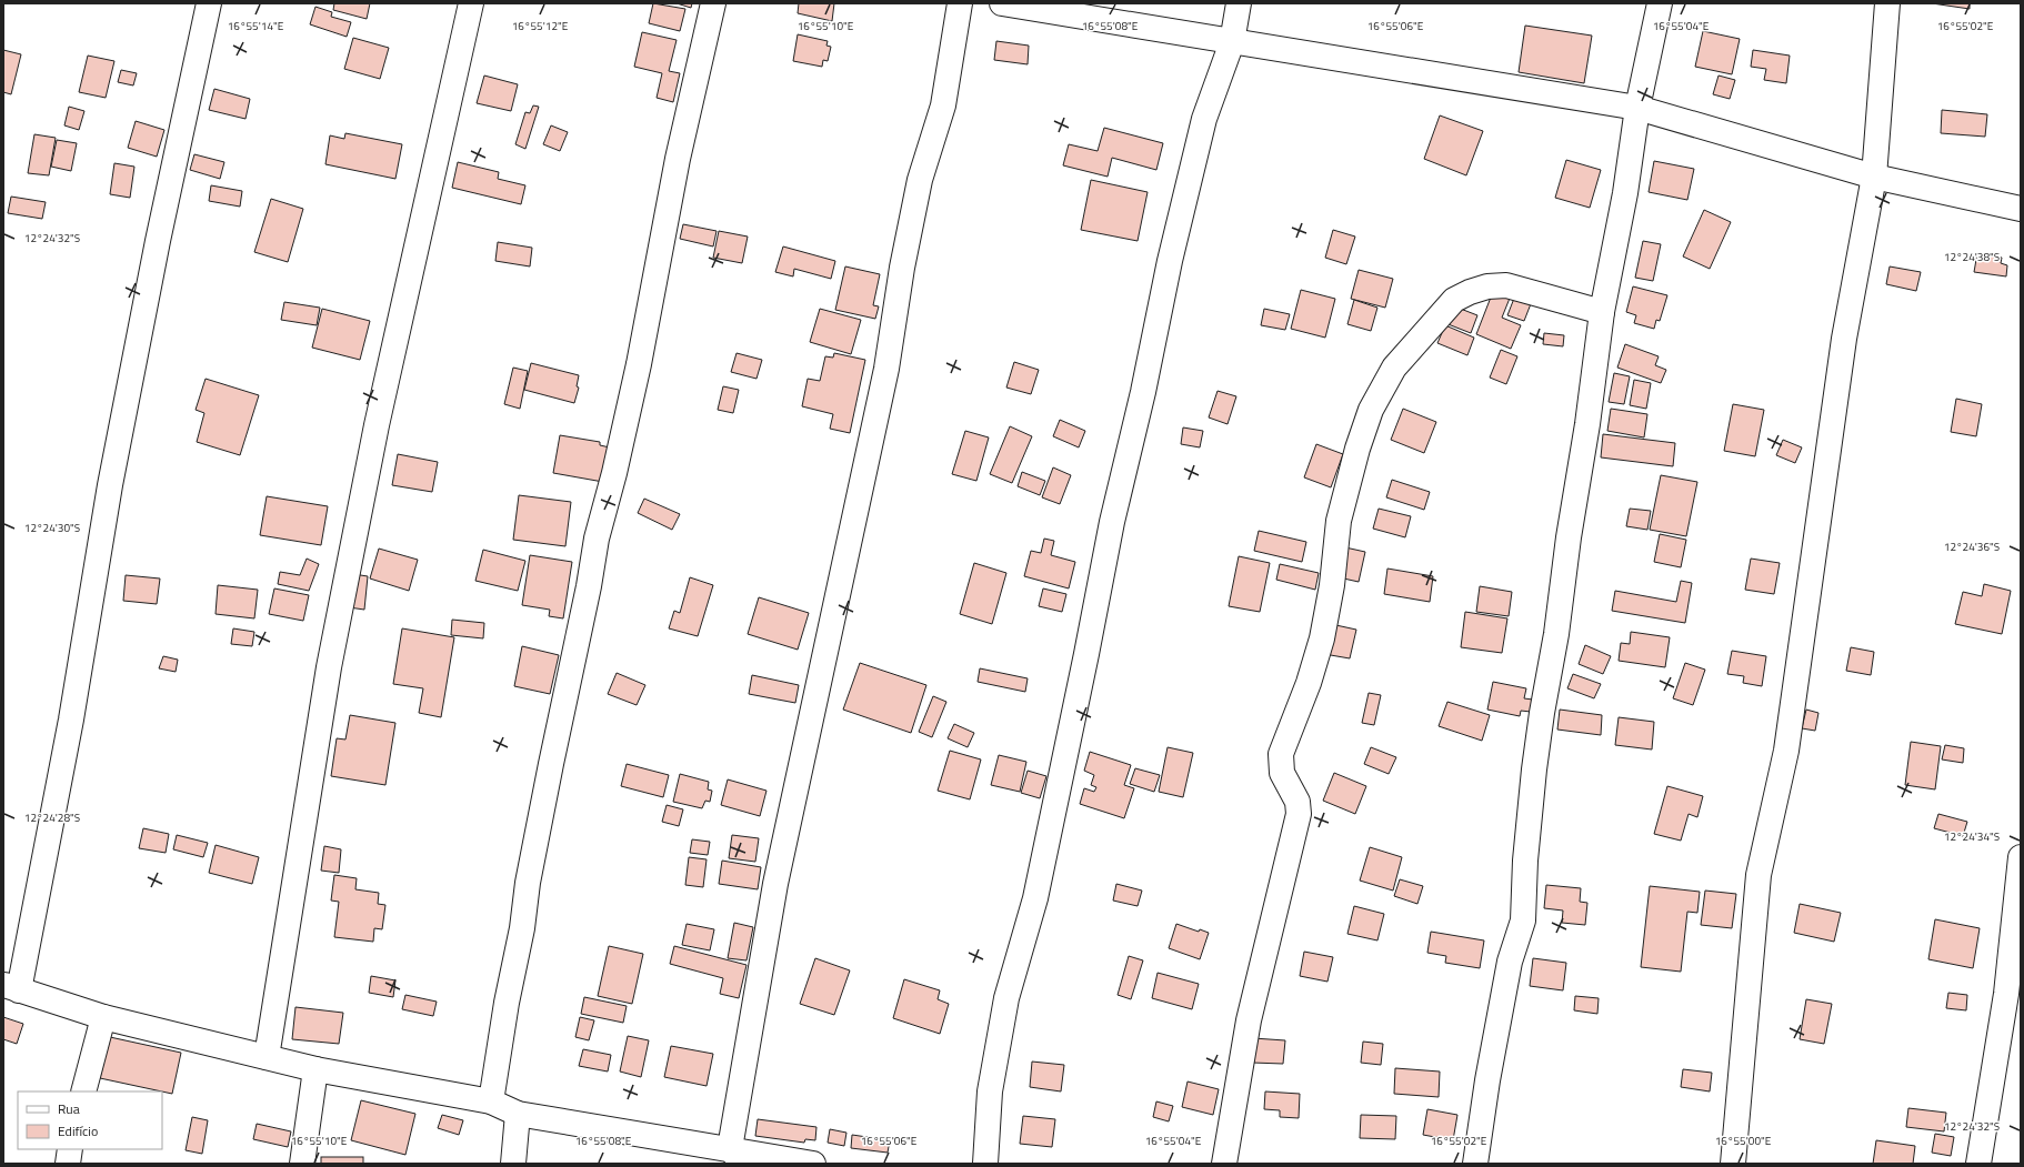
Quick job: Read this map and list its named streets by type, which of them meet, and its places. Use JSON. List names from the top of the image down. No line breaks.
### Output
{"legend":["Rua","Edifício"],"coordinates":["16°55'12\"E","16°55'10\"E","16°55'08\"E","16°55'06\"E","16°55'04\"E","16°55'02\"E","16°55'14\"E","12°24'32\"S","12°24'38\"S","12°24'30\"S","12°24'36\"S","12°24'28\"S","12°24'34\"S","16°55'00\"E"]}
